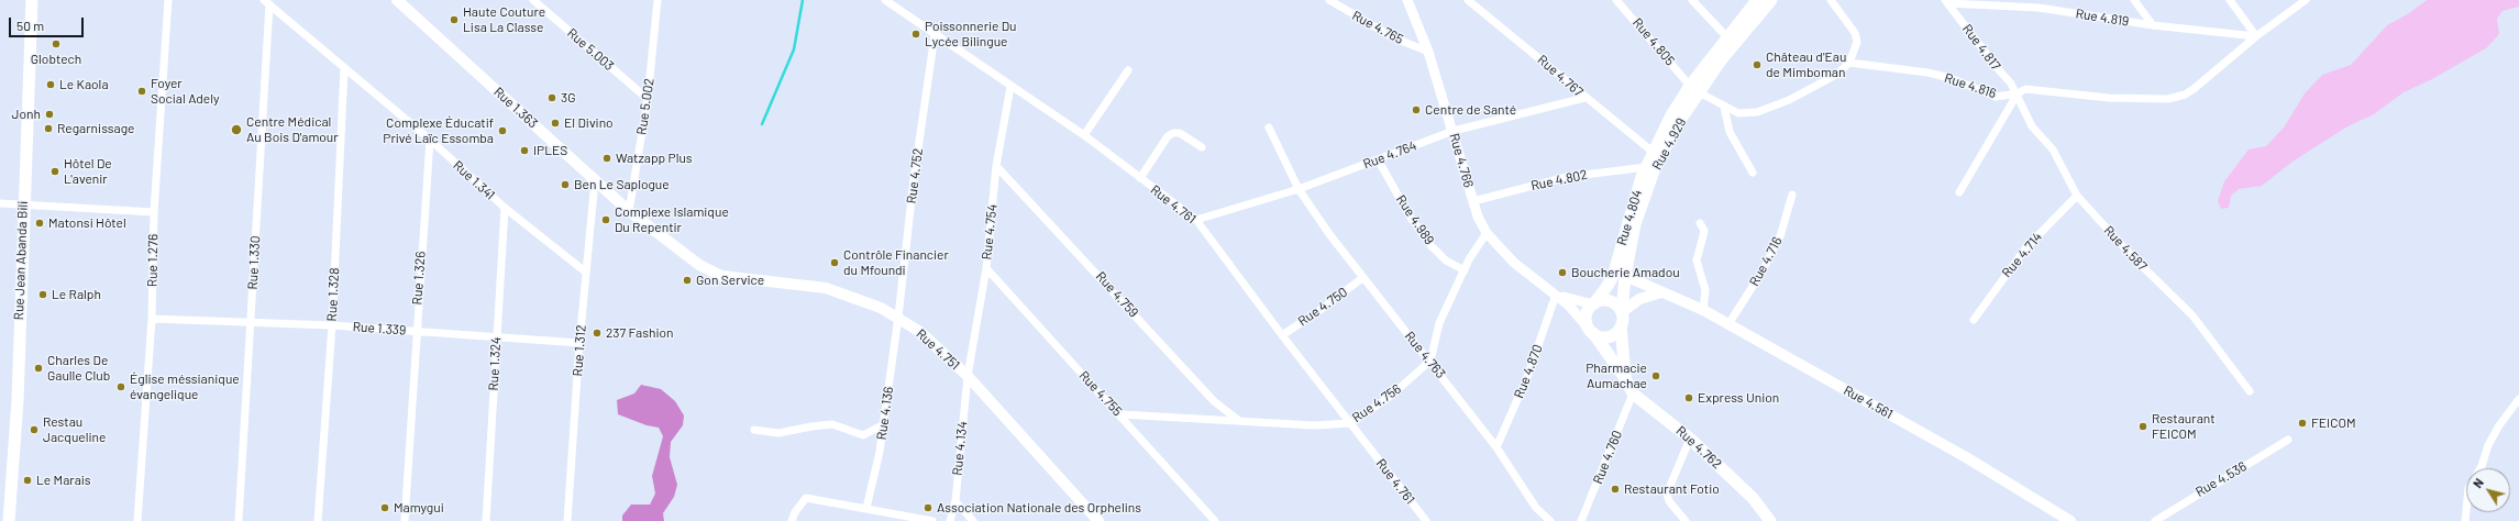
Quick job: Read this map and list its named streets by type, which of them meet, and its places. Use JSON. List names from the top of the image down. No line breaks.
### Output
{"streets":{"main road":["Rue 1.363","Rue 4.929","Rue 4.804","Rue Jean Abanda Bili","Rue 4.751","Rue 4.561","Rue 4.762"],"street":["Rue 4.819","Rue 4.765","Rue 4.805","Rue 4.817","Rue 5.003","Rue 4.767","Rue 4.816","Rue 5.002","Rue 4.764","Rue 4.766","Rue 4.752","Rue 1.341","Rue 4.802","Rue 4.761","Rue 4.989","Rue 4.754","Rue 4.587","Rue 4.714","Rue 1.276","Rue 4.716","Rue 1.330","Rue 1.326","Rue 1.328","Rue 4.759","Rue 4.750","Rue 1.339","Rue 1.312","Rue 4.763","Rue 1.324","Rue 4.870","Rue 4.755","Rue 4.756","Rue 4.136","Rue 4.134","Rue 4.760","Rue 4.536"]},"crossings":[["Rue 4.819","Rue 4.817"],["Rue 4.819","Rue 4.816"],["Rue 4.765","Rue 4.766"],["Rue 4.805","Rue 4.929"],["Rue 4.805","Rue 4.804"],["Rue 4.817","Rue 4.816"],["Rue 4.817","Rue 4.587"],["Rue 5.003","Rue 5.002"],["Rue 4.767","Rue 4.764"],["Rue 4.767","Rue 4.804"],["Rue 4.816","Rue 4.587"],["Rue 5.002","Rue 1.363"],["Rue 1.363","Rue 4.751"],["Rue 1.363","Rue 1.312"],["Rue 4.929","Rue 4.766"],["Rue 4.929","Rue 4.804"],["Rue 4.929","Rue 4.561"],["Rue 4.764","Rue 4.766"],["Rue 4.764","Rue 4.761"],["Rue 4.764","Rue 4.989"],["Rue 4.764","Rue 4.763"],["Rue 4.766","Rue 4.802"],["Rue 4.766","Rue 4.804"],["Rue 4.766","Rue 4.870"],["Rue 4.752","Rue 4.761"],["Rue 4.752","Rue 4.751"],["Rue 4.752","Rue 4.136"],["Rue 1.341","Rue 1.330"],["Rue 1.341","Rue 1.326"],["Rue 1.341","Rue 1.328"],["Rue 1.341","Rue 1.312"],["Rue 1.341","Rue 1.324"],["Rue 4.802","Rue 4.804"],["Rue 4.761","Rue 4.754"],["Rue 4.761","Rue 4.750"],["Rue 4.761","Rue 4.756"],["Rue 4.754","Rue 4.759"],["Rue 4.754","Rue 4.751"],["Rue 4.754","Rue 4.755"],["Rue 4.754","Rue 4.134"],["Rue 4.587","Rue 4.714"],["Rue 1.276","Rue 1.339"],["Rue 4.716","Rue 4.561"],["Rue 1.330","Rue 1.339"],["Rue 1.326","Rue 1.339"],["Rue 1.328","Rue 1.339"],["Rue 4.759","Rue 4.756"],["Rue 4.750","Rue 4.763"],["Rue 1.339","Rue 1.312"],["Rue 1.339","Rue 1.324"],["Rue 4.751","Rue 4.136"],["Rue 4.751","Rue 4.134"],["Rue 4.763","Rue 4.870"],["Rue 4.763","Rue 4.756"],["Rue 4.755","Rue 4.756"],["Rue 4.762","Rue 4.760"]],"places":["Haute Couture Lisa La Classe","Poissonnerie Du Lycée Bilingue","Globtech","Château d'Eau de Mimboman","Le Kaola","Foyer Social Adely","3G","Centre de Santé","Jonh","El Divino","Regarnissage","Centre Médical Au Bois D'amour","Complexe Éducatif Privé Laïc Essomba","IPLES","Watzapp Plus","Hôtel De L'avenir","Ben Le Saplogue","Complexe Islamique Du Repentir","Matonsi Hôtel","Contrôle Financier du Mfoundi","Boucherie Amadou","Gon Service","Le Ralph","237 Fashion","Charles De Gaulle Club","Pharmacie Aumachae","Église méssianique évangelique","Express Union","FEICOM","Restaurant FEICOM","Restau Jacqueline","Le Marais","Restaurant Fotio","Mamygui","Association Nationale des Orphelins"],"scale_bar":"50 m","north":"top left"}
